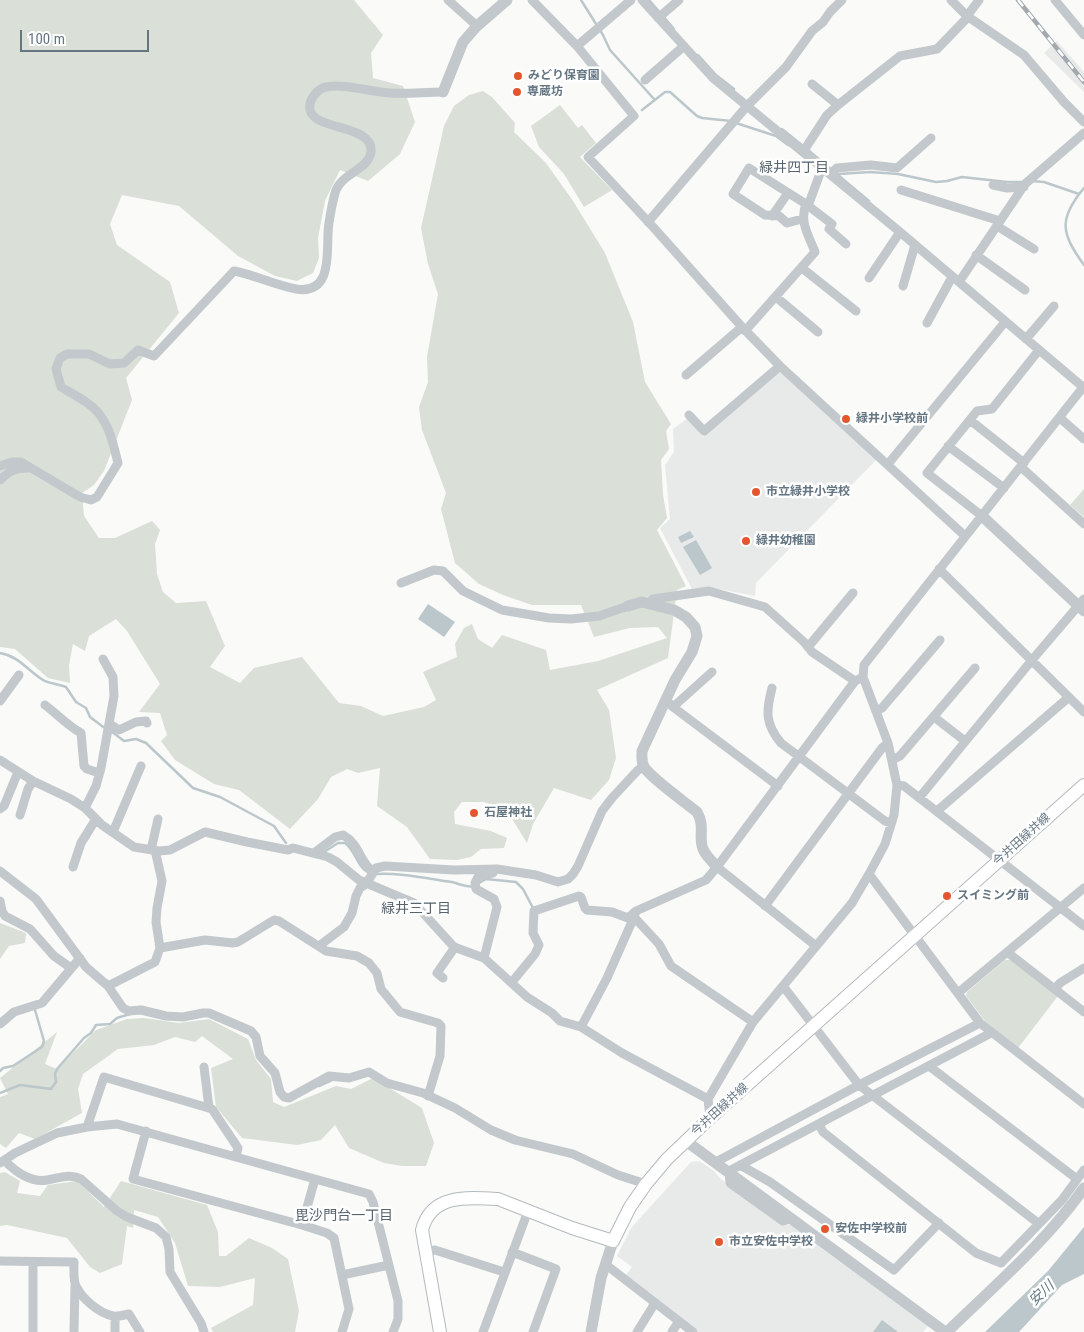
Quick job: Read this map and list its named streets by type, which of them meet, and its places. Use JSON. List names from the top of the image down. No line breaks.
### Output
{"streets":{"main road":["今井田緑井線"]},"districts":["緑井四丁目","緑井三丁目","毘沙門台一丁目"],"water":["安川"],"places":["みどり保育園","専蔵坊","緑井小学校前","市立緑井小学校","緑井幼稚園","石屋神社","スイミング前","安佐中学校前","市立安佐中学校"],"scale_bar":"100 m"}
